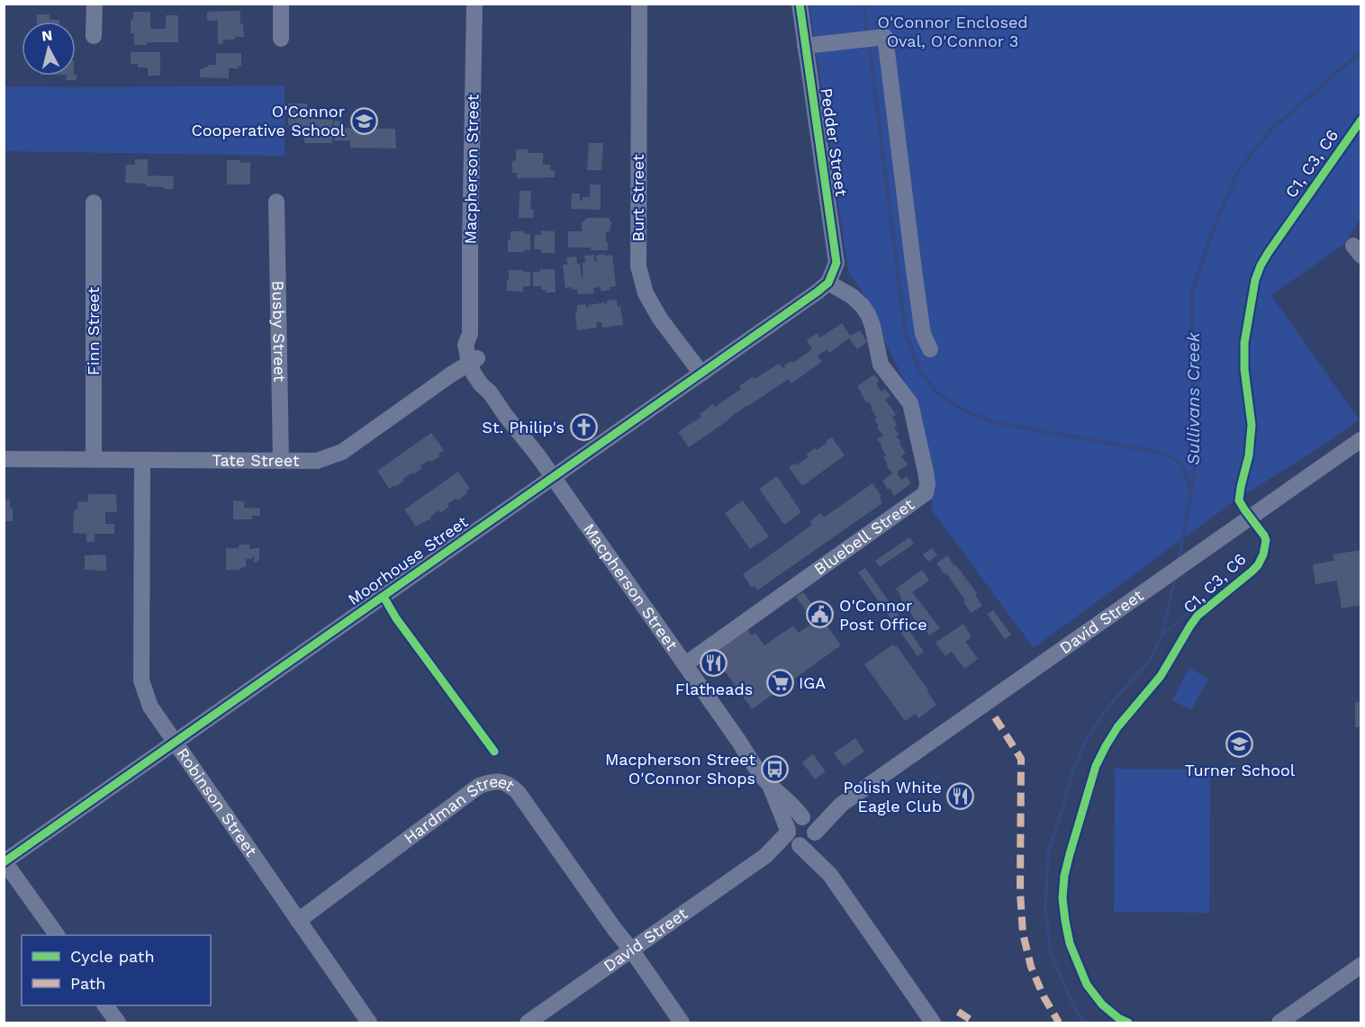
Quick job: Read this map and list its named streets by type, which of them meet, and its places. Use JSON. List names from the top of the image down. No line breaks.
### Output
{"streets":{"street":["Pedder Street","Macpherson Street","Burt Street","Finn Street","Busby Street","Tate Street","Bluebell Street","Moorhouse Street","David Street","Robinson Street","Hardman Street"],"cycle path":["C1, C3, C6"]},"crossings":[["Pedder Street","Bluebell Street"],["Pedder Street","Moorhouse Street"],["Macpherson Street","Tate Street"],["Macpherson Street","Bluebell Street"],["Macpherson Street","Moorhouse Street"],["Macpherson Street","David Street"],["Burt Street","Moorhouse Street"],["Finn Street","Tate Street"],["Busby Street","Tate Street"],["Tate Street","Robinson Street"],["Bluebell Street","Moorhouse Street"],["Moorhouse Street","Robinson Street"],["David Street","Hardman Street"],["Robinson Street","Hardman Street"]],"water":["Sullivans Creek"],"parks":["O'Connor Enclosed Oval, O'Connor 3"],"places":{"school or university":["O'Connor Cooperative School","Turner School"],"church":["St. Philip's"],"public building":["O'Connor Post Office"],"restaurant":["Flatheads","Polish White Eagle Club"],"supermarket":["IGA"],"bus stop":["Macpherson Street O'Connor Shops"]},"legend":["Cycle path","Path"],"north":"top"}
